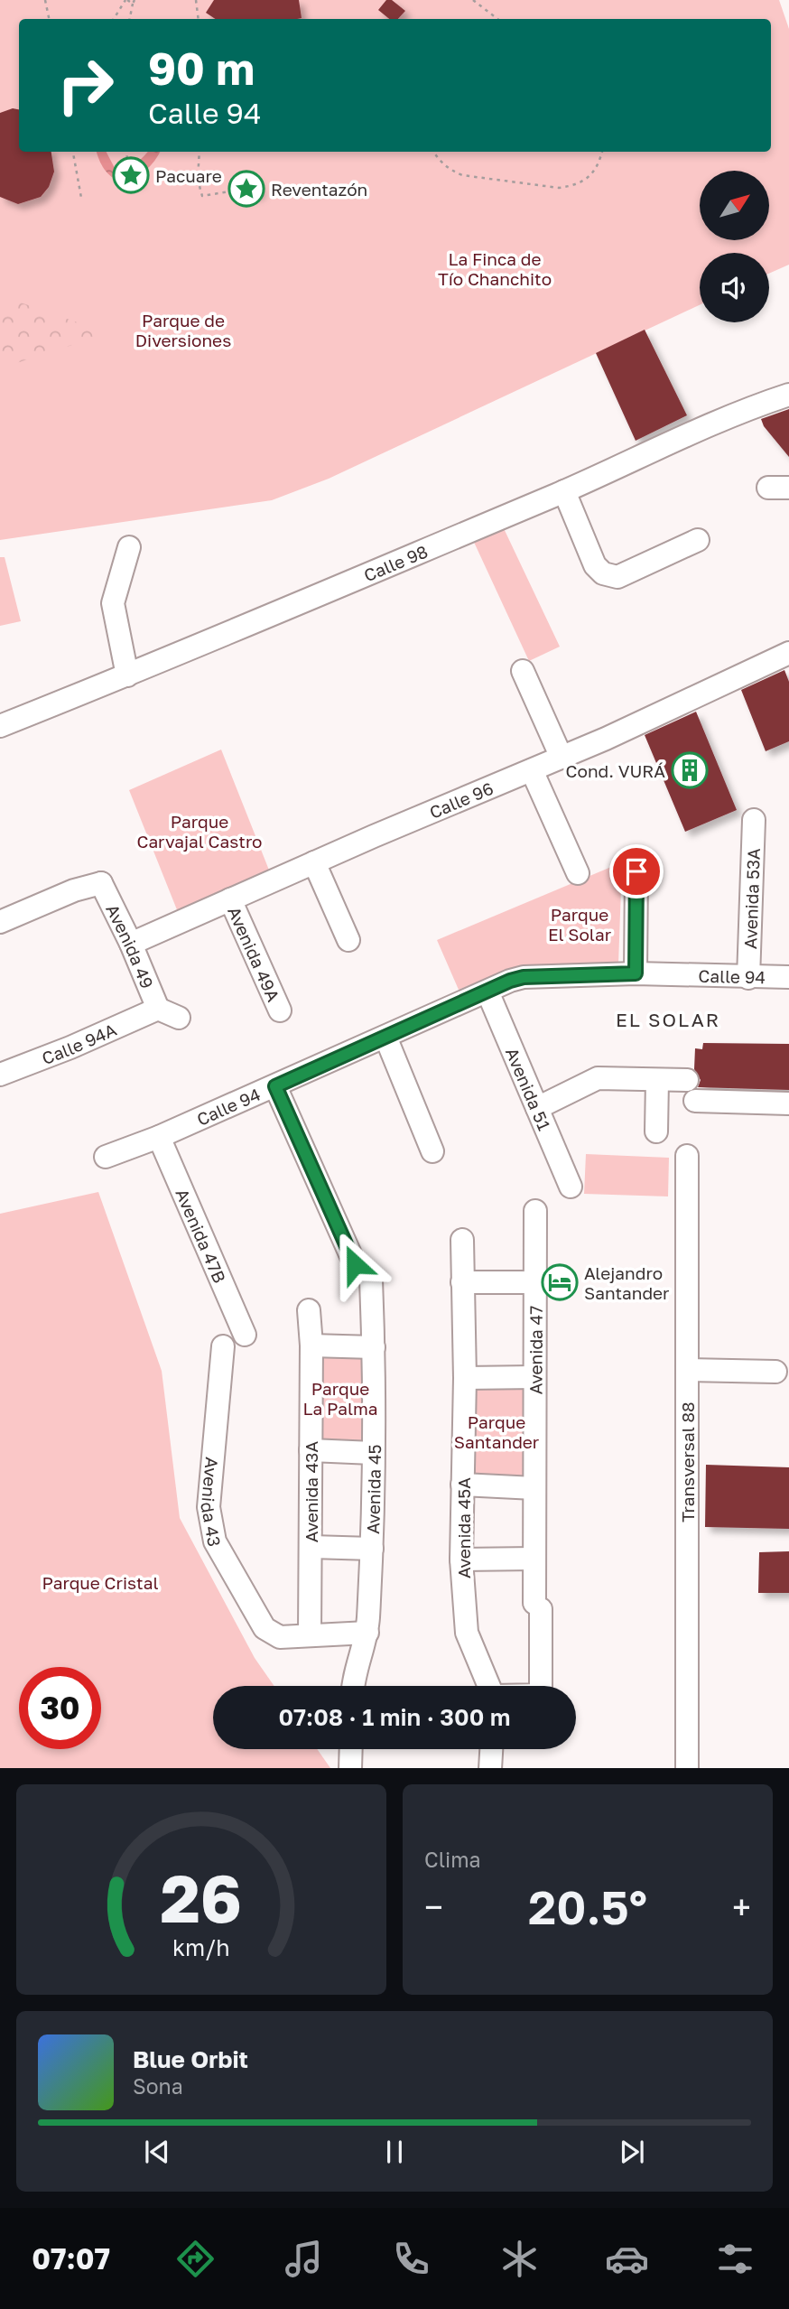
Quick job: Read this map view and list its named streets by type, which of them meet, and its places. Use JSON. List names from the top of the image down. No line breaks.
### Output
{"streets":{"street":["Calle 98","Calle 96","Avenida 53A","Avenida 49","Avenida 49A","Calle 94","Calle 94A","Avenida 51","Avenida 47B","Avenida 47","Transversal 88","Avenida 45","Avenida 43A","Avenida 43","Avenida 45A"]},"crossings":[["Calle 96","Avenida 49"],["Calle 96","Avenida 49A"],["Avenida 53A","Calle 94"],["Avenida 49","Calle 94A"],["Calle 94","Avenida 51"],["Calle 94","Avenida 47B"],["Avenida 43A","Avenida 43"]],"districts":["EL SOLAR"],"parks":["La Finca de Tío Chanchito","Parque de Diversiones","Parque Carvajal Castro","Parque El Solar","Parque La Palma","Parque Santander","Parque Cristal"],"places":{"place":["Pacuare","Reventazón"],"building":["Cond. VURÁ"],"hotel":["Alejandro Santander"]},"north":"top right","page":{"turn":["90 m","Calle 94"],"limit":"30","trip":"07:08 · 1 min · 300 m","tile":"Clima","heat":["−","20.5°","+"],"song":["Blue Orbit","Sona"],"tabs":"07:07","gauge":["26","km/h"]}}
